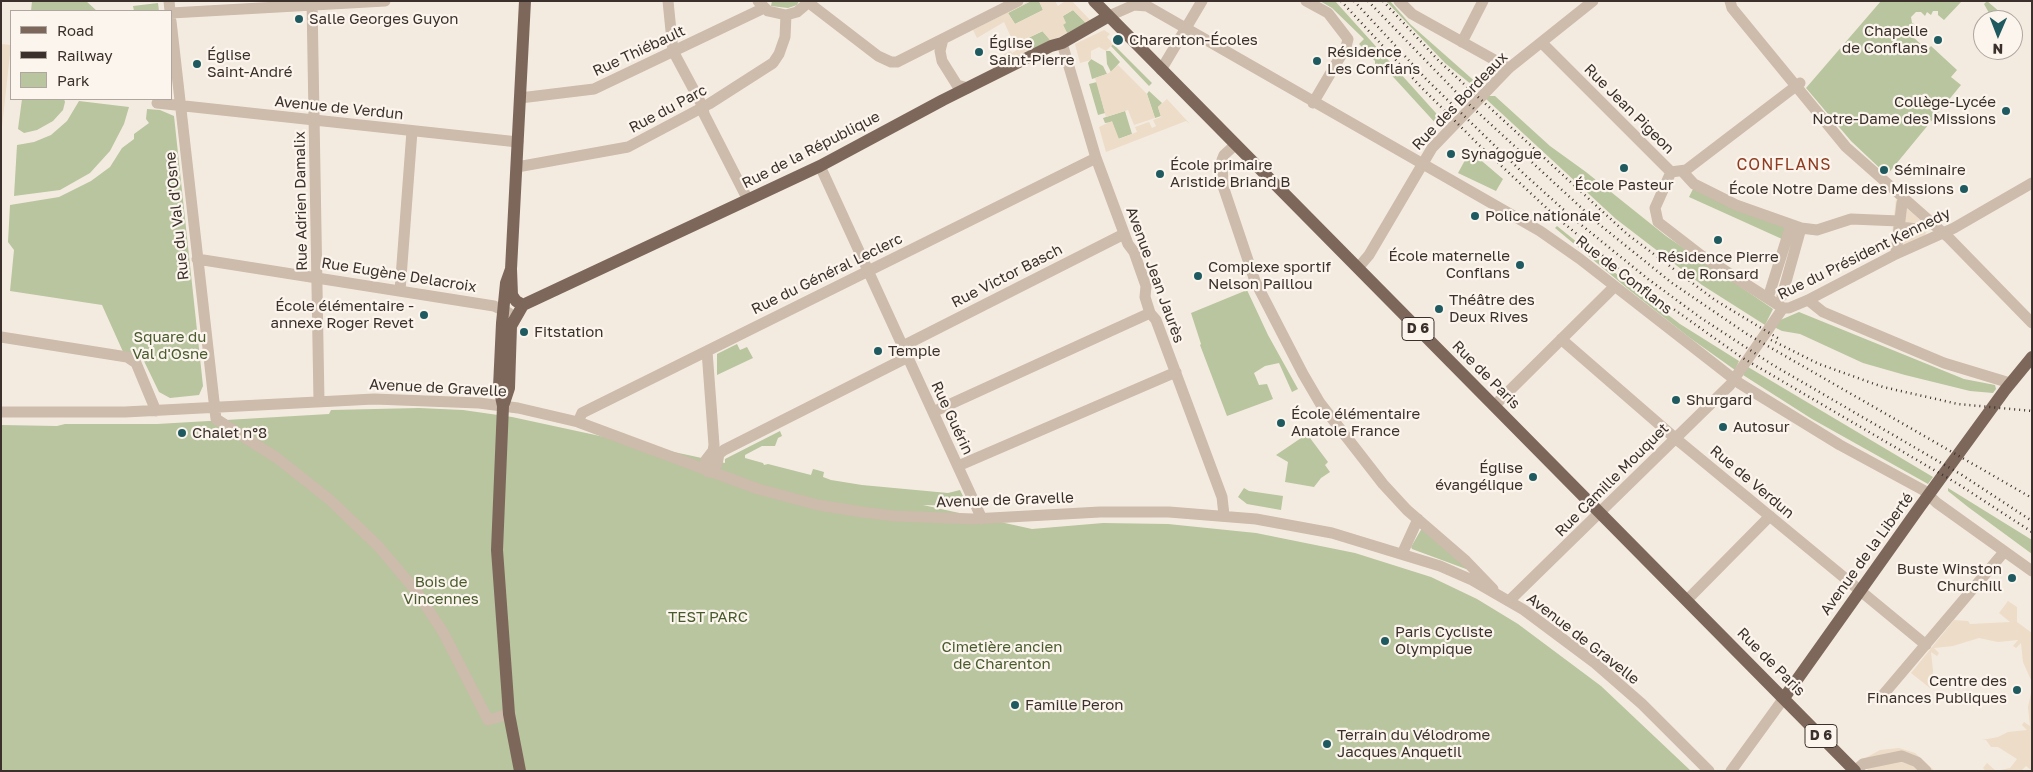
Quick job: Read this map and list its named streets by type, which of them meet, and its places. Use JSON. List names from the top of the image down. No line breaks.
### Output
{"streets":{"main road":["Rue de la République","D 6","Rue de Paris","Avenue de la Liberté"],"street":["Rue Thiébault","Rue des Bordeaux","Avenue de Verdun","Rue du Parc","Rue Jean Pigeon","Rue Adrien Damalix","Rue du Val d'Osne","Rue du Président Kennedy","Rue du Général Leclerc","Rue Eugène Delacroix","Avenue Jean Jaurès","Rue de Conflans","Rue Victor Basch","Avenue de Gravelle","Rue Guérin","Rue Camille Mouquet","Rue de Verdun"]},"crossings":[["Rue des Bordeaux","Rue Jean Pigeon"],["Rue des Bordeaux","Rue de Conflans"],["Rue des Bordeaux","Rue de Paris"],["Avenue de Verdun","Rue Adrien Damalix"],["Avenue de Verdun","Rue du Val d'Osne"],["Rue de la République","Avenue Jean Jaurès"],["Rue de la République","Rue de Conflans"],["Rue de la République","Rue de Paris"],["Rue de la République","Rue Guérin"],["Rue Adrien Damalix","Rue Eugène Delacroix"],["Rue Adrien Damalix","Avenue de Gravelle"],["Rue du Val d'Osne","Rue Eugène Delacroix"],["Rue du Val d'Osne","Avenue de Gravelle"],["Rue du Président Kennedy","Rue de Conflans"],["Rue du Président Kennedy","Rue Camille Mouquet"],["Rue du Général Leclerc","Avenue Jean Jaurès"],["Rue du Général Leclerc","Avenue de Gravelle"],["Rue du Général Leclerc","Rue Guérin"],["Avenue Jean Jaurès","Rue Victor Basch"],["Avenue Jean Jaurès","Avenue de Gravelle"],["Rue de Conflans","Rue de Paris"],["Rue de Conflans","Rue Camille Mouquet"],["Rue de Conflans","Avenue de la Liberté"],["Rue Victor Basch","Rue Guérin"],["Rue de Paris","Avenue de Gravelle"],["Rue de Paris","Rue Camille Mouquet"],["Rue de Paris","Avenue de la Liberté"],["Avenue de Gravelle","Rue Guérin"],["Avenue de Gravelle","Rue Camille Mouquet"],["Rue Camille Mouquet","Rue de Verdun"],["Rue de Verdun","Avenue de la Liberté"]],"districts":["CONFLANS"],"parks":["Square du Val d'Osne","Bois de Vincennes","TEST PARC","Cimetière ancien de Charenton"],"places":["Salle Georges Guyon","Charenton-Écoles","Chapelle de Conflans","Église Saint-Pierre","Résidence Les Conflans","Église Saint-André","Collège-Lycée Notre-Dame des Missions","Synagogue","École Pasteur","Séminaire","École primaire Aristide Briand B","École Notre Dame des Missions","Police nationale","Résidence Pierre de Ronsard","École maternelle Conflans","Complexe sportif Nelson Paillou","Théâtre des Deux Rives","École élémentaire - annexe Roger Revet","Fitstation","Temple","Shurgard","École élémentaire Anatole France","Autosur","Chalet n°8","Église évangélique","Buste Winston Churchill","Paris Cycliste Olympique","Centre des Finances Publiques","Famille Peron","Terrain du Vélodrome Jacques Anquetil"],"legend":["Road","Railway","Park"],"north":"bottom"}
